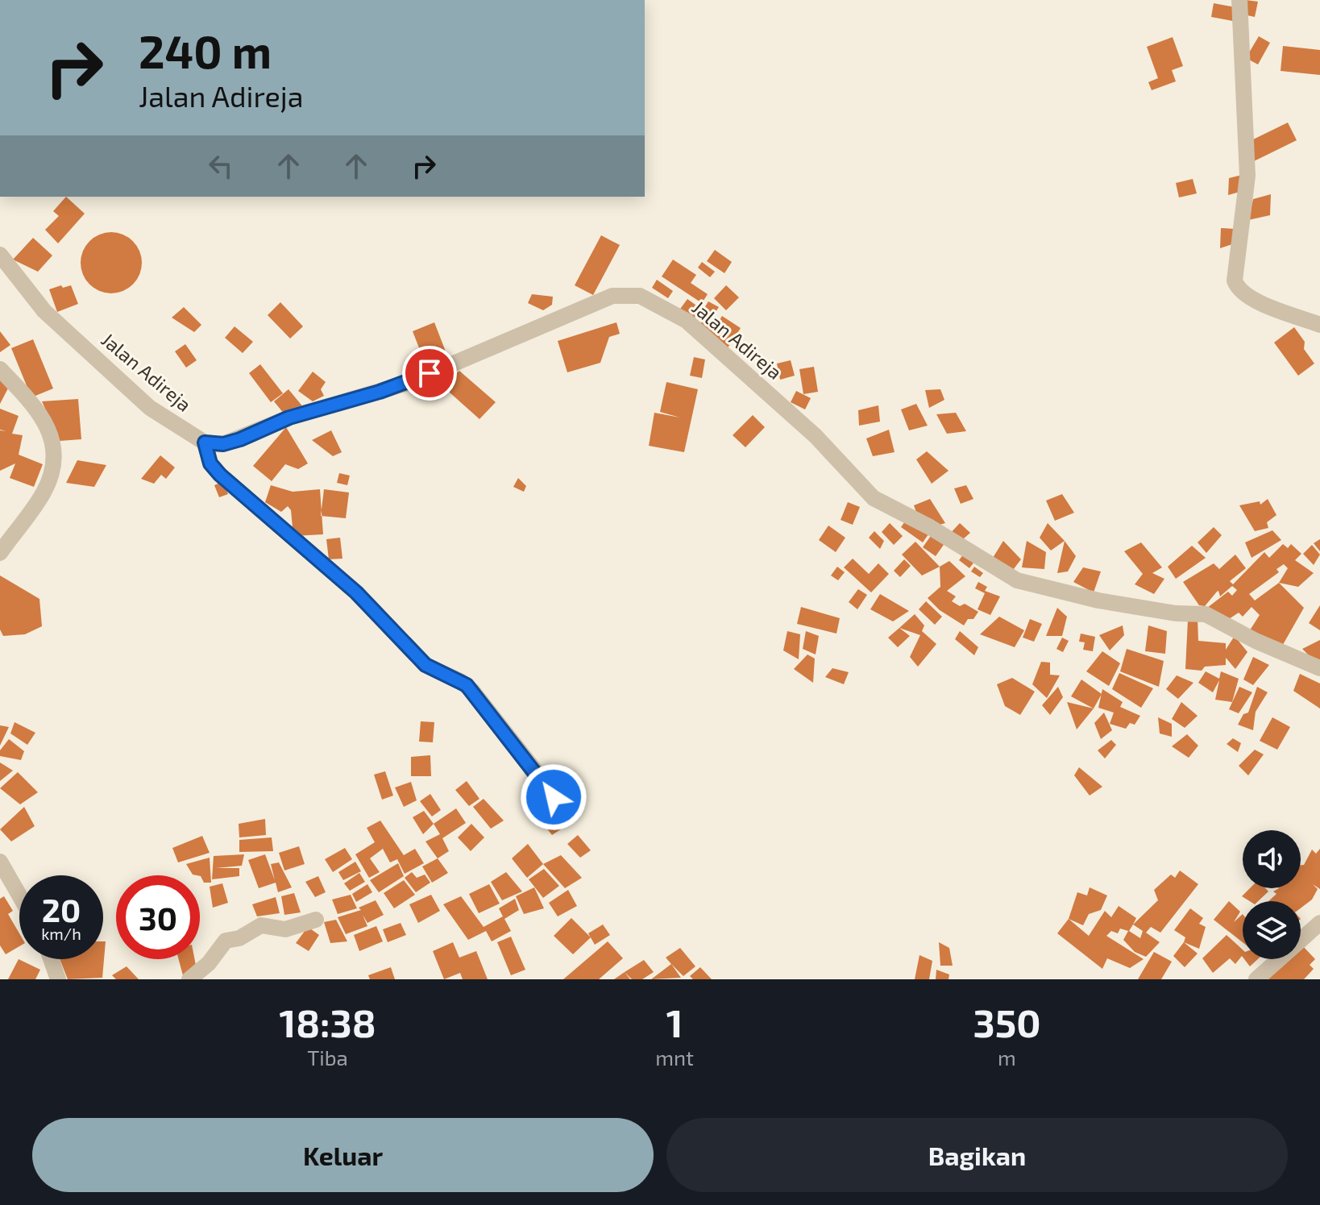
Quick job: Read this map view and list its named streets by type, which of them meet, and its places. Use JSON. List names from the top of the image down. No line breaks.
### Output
{"streets":{"street":["Jalan Adireja"]},"page":{"turn":["240 m","Jalan Adireja"],"speed":"20 km/h","limit":"30","eta":["18:38","Tiba","1","mnt","350","m"],"buttons":["Keluar","Bagikan"]}}
